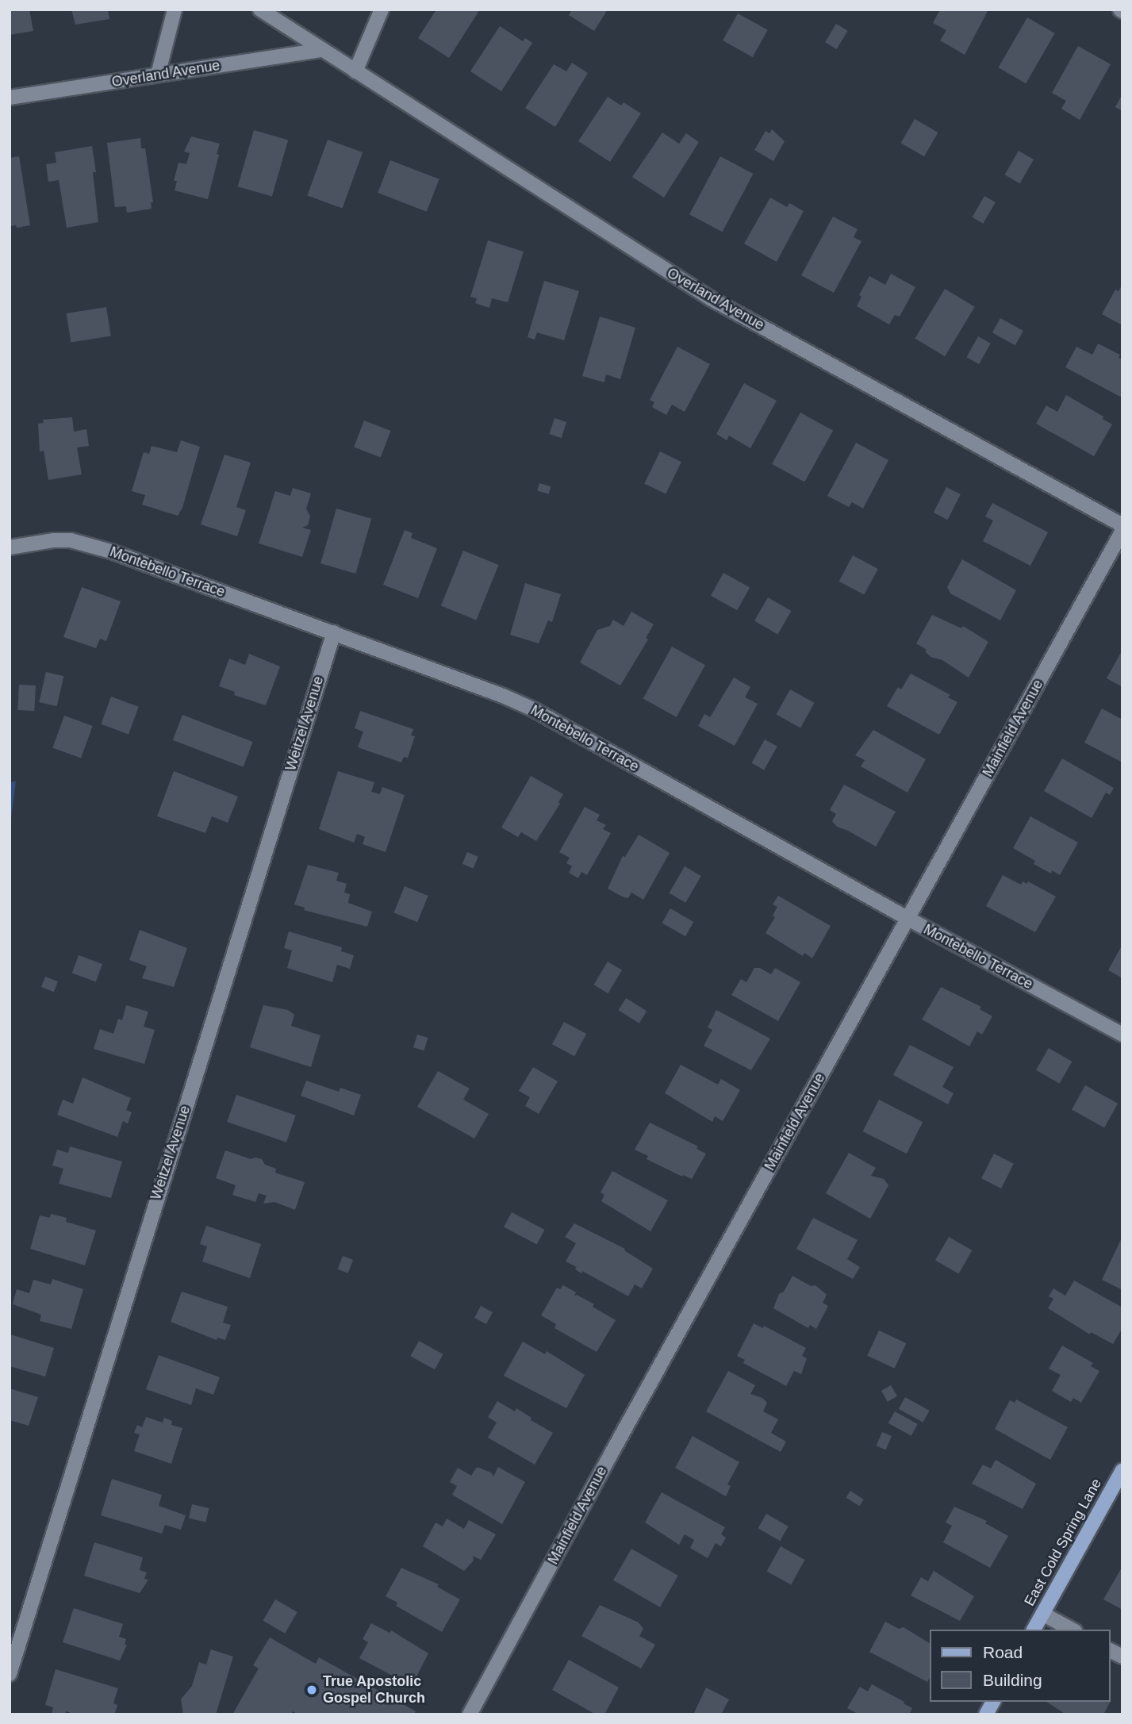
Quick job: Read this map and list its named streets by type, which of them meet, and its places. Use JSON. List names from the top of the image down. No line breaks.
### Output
{"streets":{"main road":["East Cold Spring Lane"],"street":["Overland Avenue","Montebello Terrace","Weitzel Avenue","Mainfield Avenue"]},"crossings":[["Montebello Terrace","Weitzel Avenue"],["Montebello Terrace","Mainfield Avenue"]],"places":["True Apostolic Gospel Church"],"legend":["Road","Building"]}
